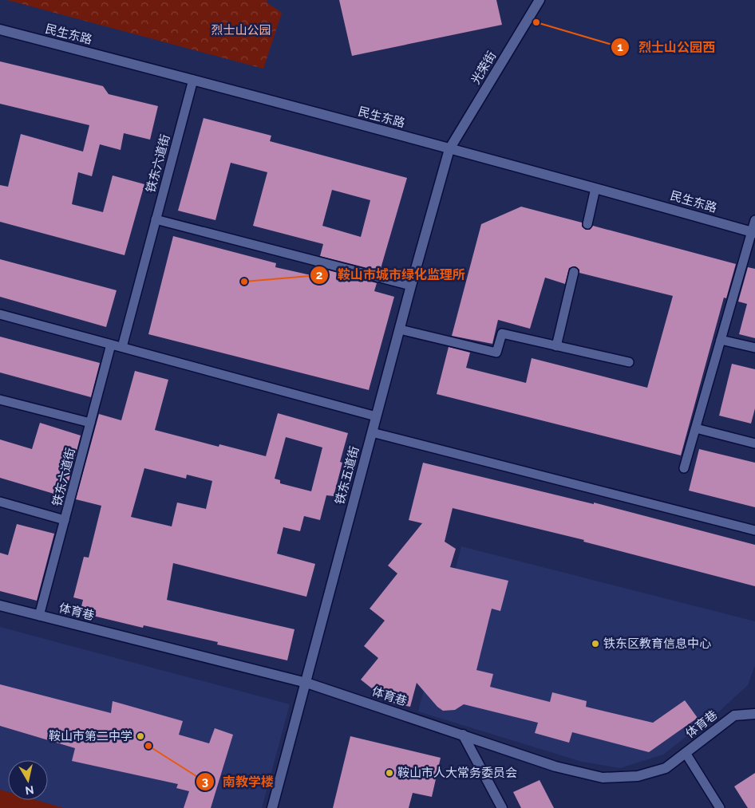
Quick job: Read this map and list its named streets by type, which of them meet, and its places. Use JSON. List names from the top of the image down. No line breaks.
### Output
{"streets":{"street":["民生东路","光荣街","铁东五道街","体育巷"],"lane":["铁东六道街"]},"crossings":[["民生东路","光荣街"],["民生东路","铁东六道街"],["民生东路","铁东五道街"],["光荣街","铁东五道街"],["铁东六道街","体育巷"],["铁东五道街","体育巷"]],"parks":["烈士山公园"],"places":["烈士山公园西","鞍山市城市绿化监理所","铁东区教育信息中心","鞍山市第二中学","南教学楼","鞍山市人大常务委员会"],"north":"bottom"}
